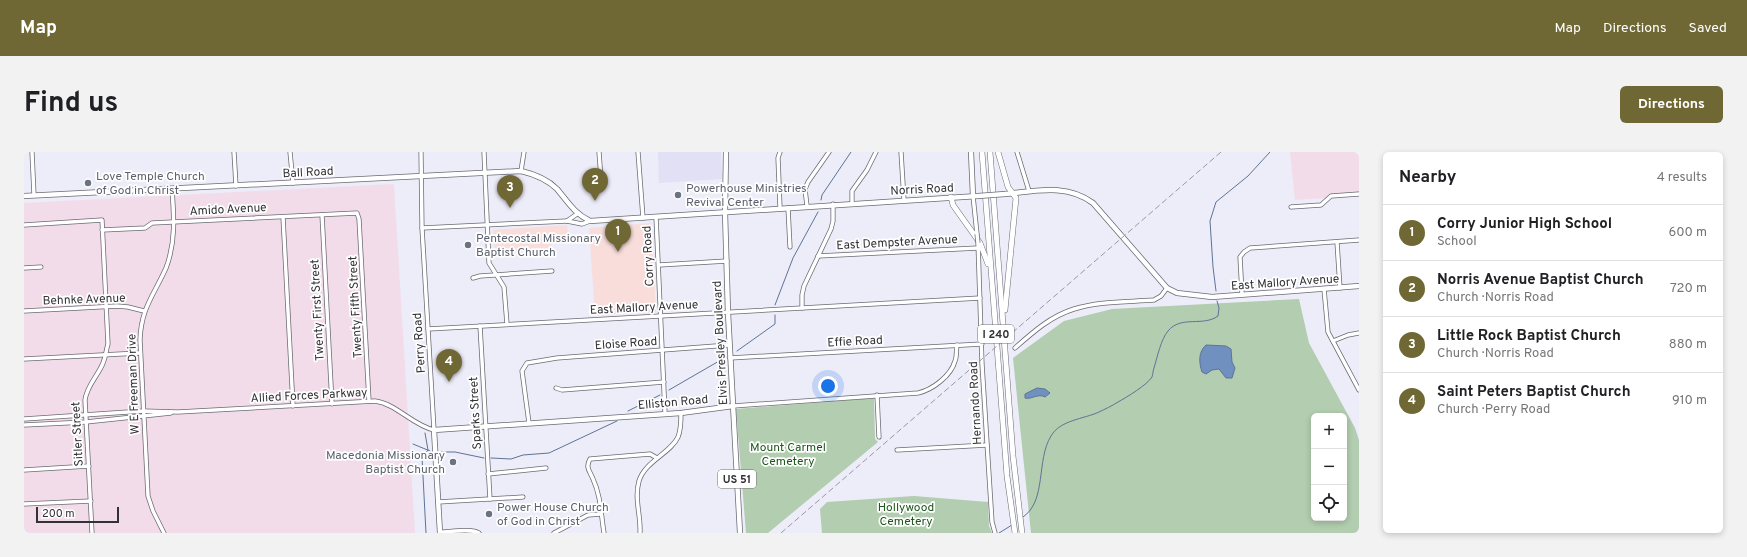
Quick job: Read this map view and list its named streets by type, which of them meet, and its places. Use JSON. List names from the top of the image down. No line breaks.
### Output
{"streets":{"highway":["I 240"],"main road":["Ball Road","Norris Road","East Mallory Avenue","Perry Road","Elvis Presley Boulevard","Elliston Road","Hernando Road","US 51"],"street":["Amido Avenue","East Dempster Avenue","Corry Road","Behnke Avenue","Twenty Fifth Street","Twenty First Street","Effie Road","Eloise Road","W E Freeman Drive","Allied Forces Parkway","Sparks Street","Sitler Street"]},"crossings":[["Ball Road","Perry Road"],["Ball Road","W E Freeman Drive"],["Norris Road","Corry Road"],["Norris Road","East Mallory Avenue"],["Norris Road","Perry Road"],["Norris Road","Elvis Presley Boulevard"],["Norris Road","Hernando Road"],["Amido Avenue","Twenty Fifth Street"],["Amido Avenue","Twenty First Street"],["Amido Avenue","W E Freeman Drive"],["Amido Avenue","Sitler Street"],["East Dempster Avenue","Hernando Road"],["Corry Road","East Mallory Avenue"],["Corry Road","Eloise Road"],["Corry Road","Elliston Road"],["East Mallory Avenue","Perry Road"],["East Mallory Avenue","Elvis Presley Boulevard"],["East Mallory Avenue","Hernando Road"],["East Mallory Avenue","Sparks Street"],["Behnke Avenue","W E Freeman Drive"],["Behnke Avenue","Sitler Street"],["Twenty Fifth Street","Allied Forces Parkway"],["Twenty First Street","Allied Forces Parkway"],["Effie Road","Elvis Presley Boulevard"],["Effie Road","Elliston Road"],["Effie Road","Hernando Road"],["Perry Road","Allied Forces Parkway"],["Perry Road","Elliston Road"],["Eloise Road","Elvis Presley Boulevard"],["Eloise Road","Elliston Road"],["Elvis Presley Boulevard","Elliston Road"],["W E Freeman Drive","Allied Forces Parkway"],["Allied Forces Parkway","Elliston Road"],["Allied Forces Parkway","Sitler Street"],["Elliston Road","Sparks Street"]],"parks":["Mount Carmel Cemetery","Hollywood Cemetery"],"places":["Love Temple Church of God in Christ","Powerhouse Ministries Revival Center","Pentecostal Missionary Baptist Church","Macedonia Missionary Baptist Church","Power House Church of God in Christ"],"scale_bar":"200 m","page":{"header":"Map","nav":["Map","Directions","Saved"],"title":"Find us","buttons":"Directions","heading":["Nearby","4 results"],"pins":["2","3","1","4"],"list":[{"mark":"1","name":"Corry Junior High School","note":"School","value":"600 m"},{"mark":"2","name":"Norris Avenue Baptist Church","note":"Church · Norris Road","value":"720 m"},{"mark":"3","name":"Little Rock Baptist Church","note":"Church · Norris Road","value":"880 m"},{"mark":"4","name":"Saint Peters Baptist Church","note":"Church · Perry Road","value":"910 m"}],"map_buttons":["+","−"],"scale":"200 m"}}
